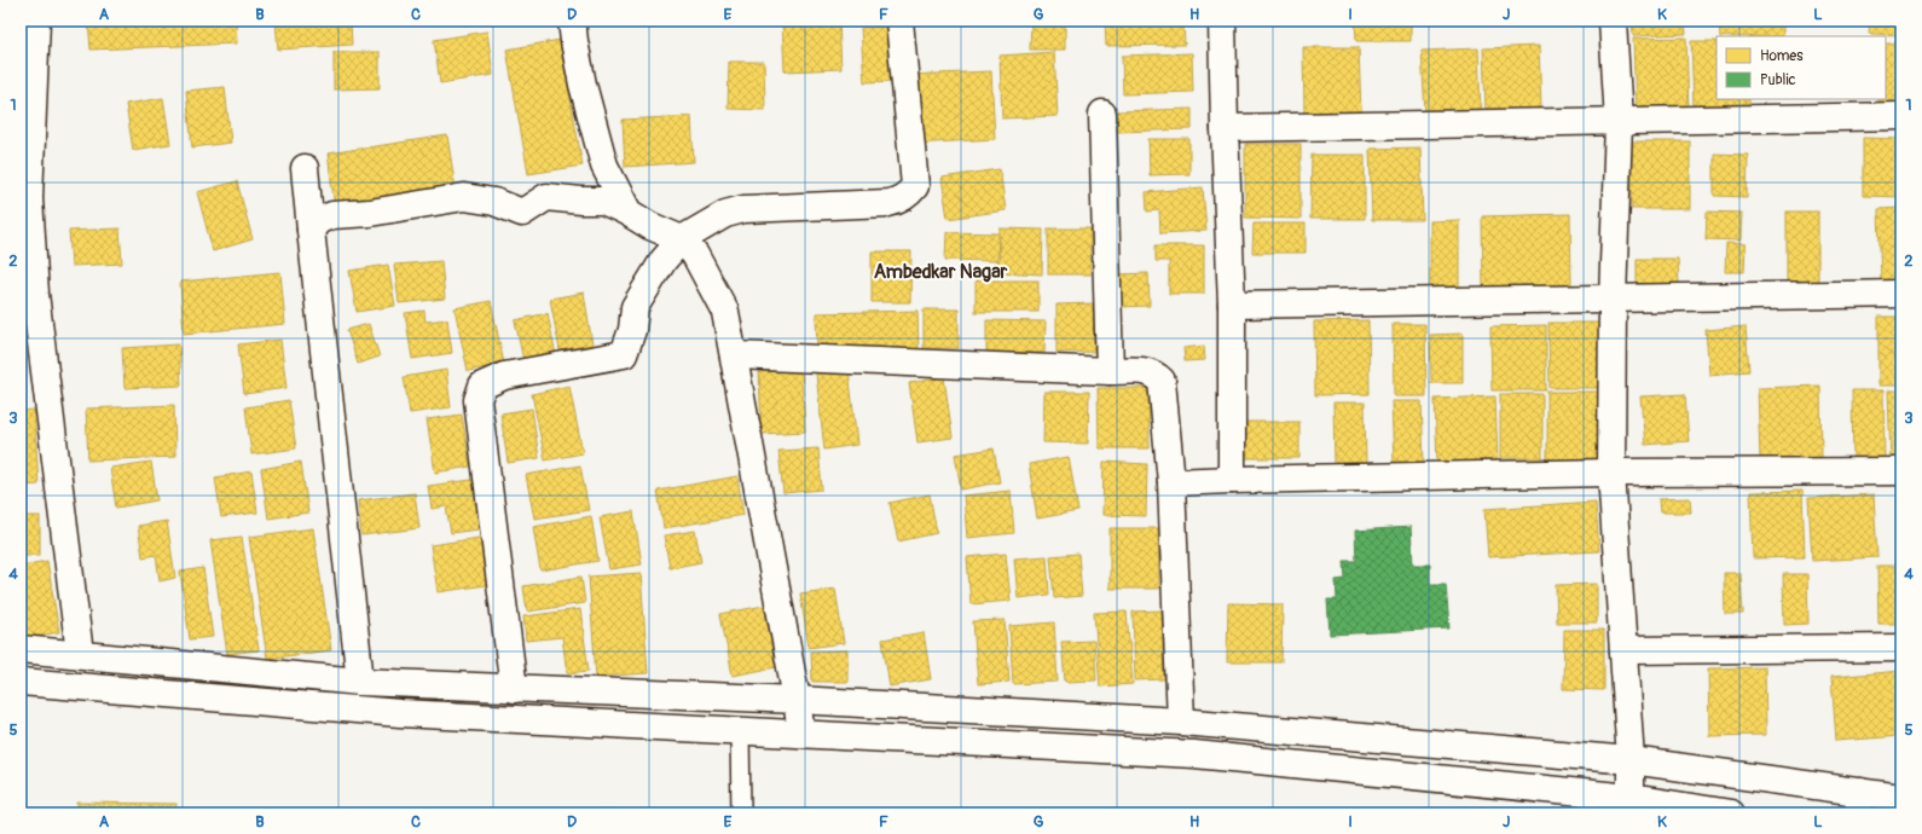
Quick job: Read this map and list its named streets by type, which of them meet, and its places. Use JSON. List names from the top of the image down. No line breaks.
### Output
{"districts":["Ambedkar Nagar"],"legend":["Homes","Public"],"grid":{"columns":["A","B","C","D","E","F","G","H","I","J","K","L"],"rows":["1","2","3","4","5"]}}
